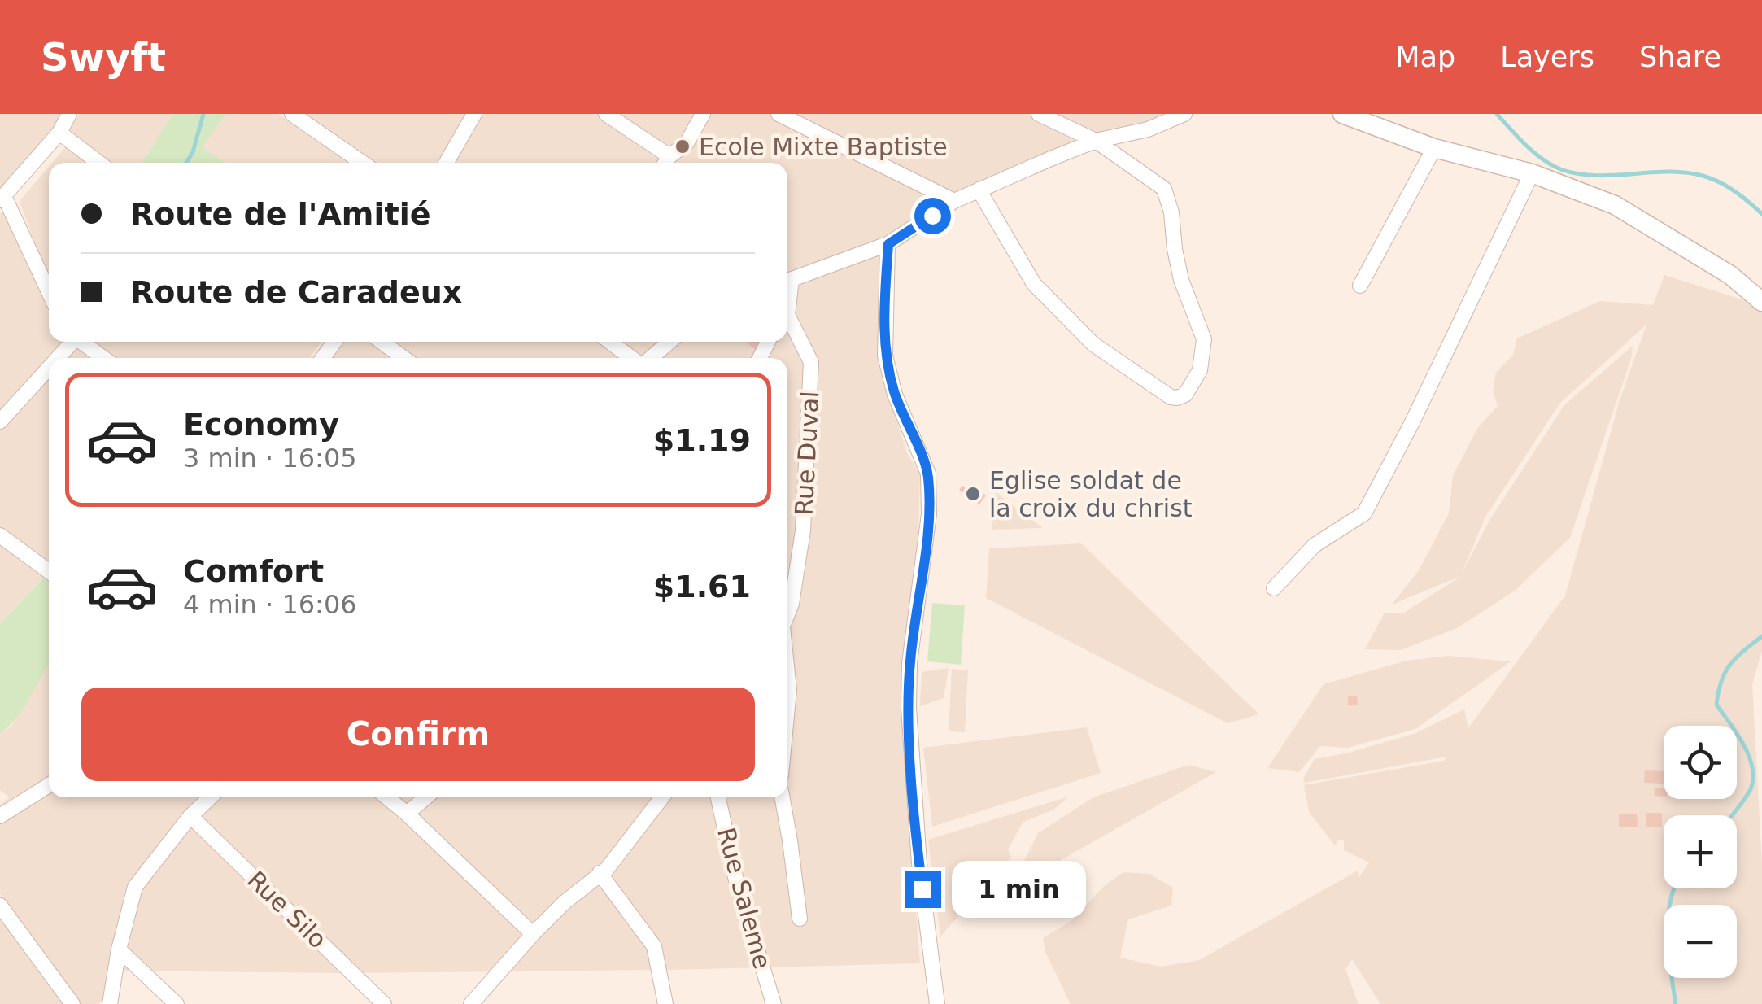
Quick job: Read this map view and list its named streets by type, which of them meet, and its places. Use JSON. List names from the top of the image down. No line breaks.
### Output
{"streets":{"street":["Rue Duval","Rue Saleme","Rue Silo"]},"places":["Ecole Mixte Baptiste","Eglise soldat de la croix du christ"],"page":{"header":"Swyft","nav":["Map","Layers","Share"],"banner":["Route de l'Amitié","Route de Caradeux"],"list":[{"name":"Economy","note":"3 min · 16:05","value":"$1.19"},{"name":"Comfort","note":"4 min · 16:06","value":"$1.61"}],"buttons":"Confirm","map_buttons":["+","−"],"bubble":"1 min"}}
